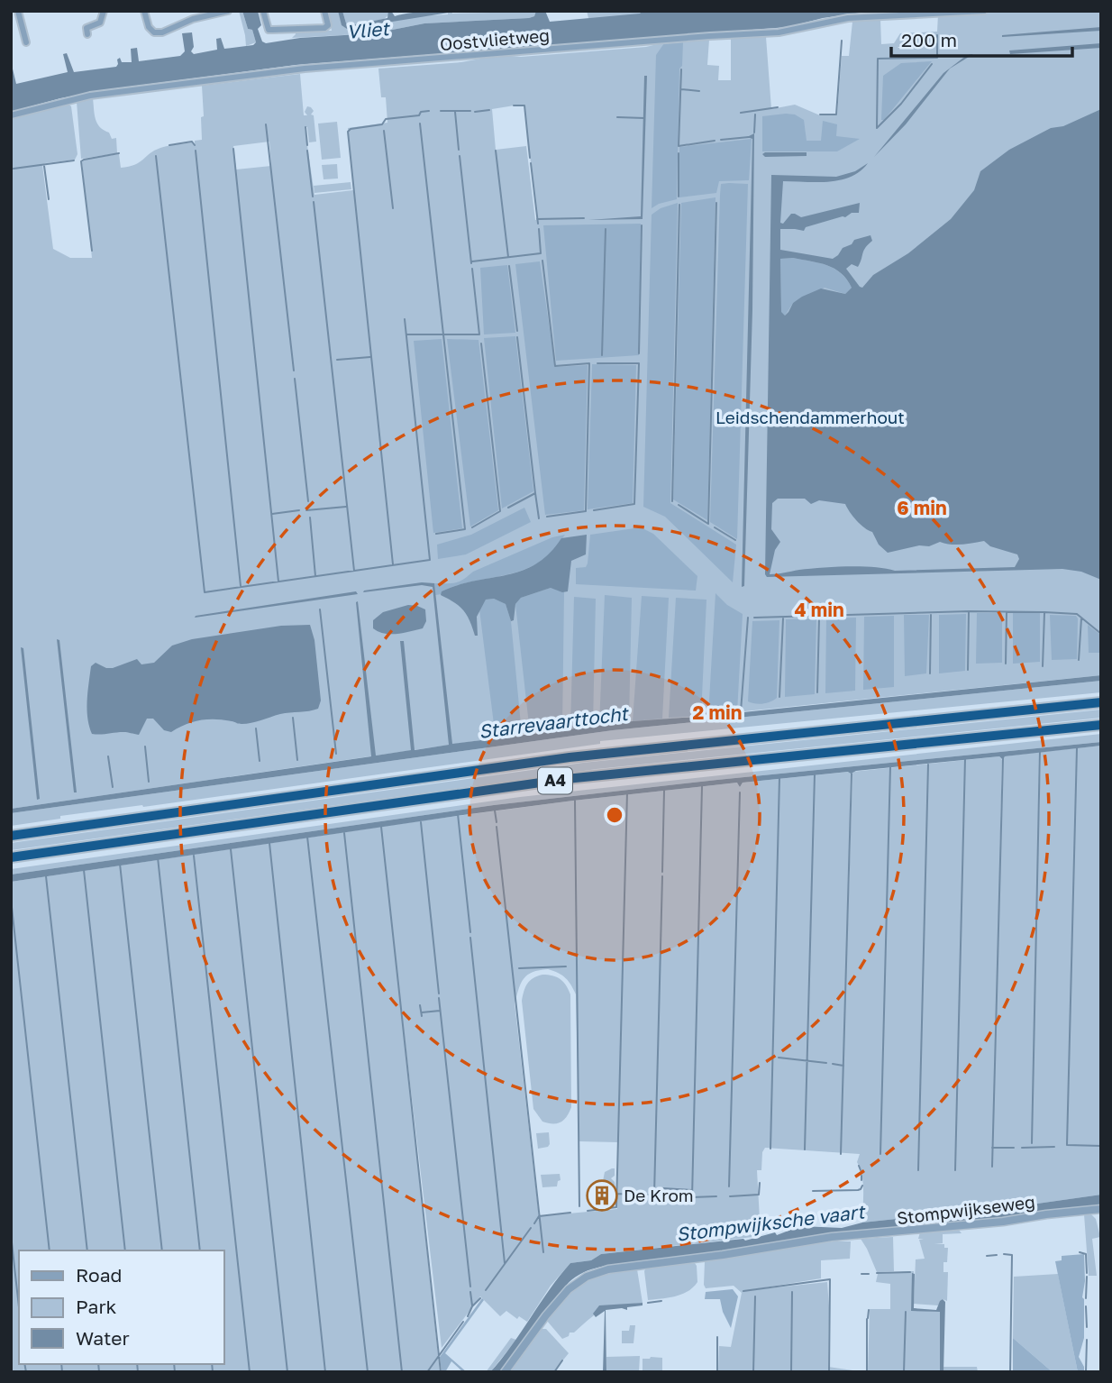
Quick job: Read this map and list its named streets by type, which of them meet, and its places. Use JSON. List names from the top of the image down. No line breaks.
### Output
{"streets":{"highway":["A4"],"street":["Oostvlietweg","Stompwijkseweg"]},"water":["Vliet","Starrevaarttocht","Stompwijksche vaart"],"parks":["Leidschendammerhout"],"places":{"building":["De Krom"]},"legend":["Road","Park","Water"],"scale_bar":"200 m","rings":["6 min","4 min","2 min"]}
